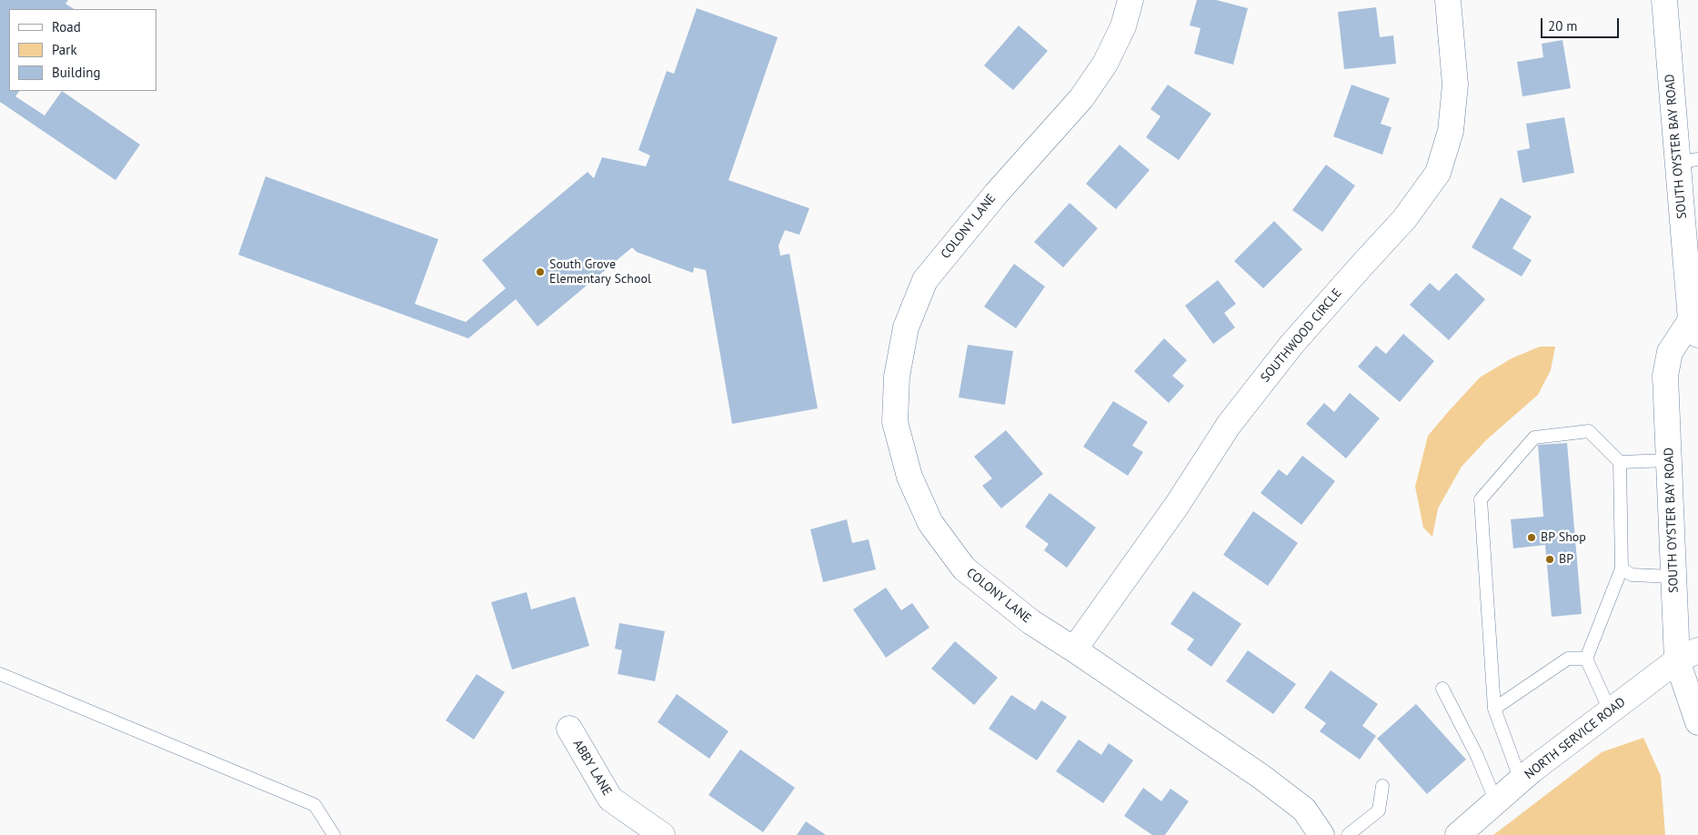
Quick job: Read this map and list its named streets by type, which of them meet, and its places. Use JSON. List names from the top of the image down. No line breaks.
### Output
{"streets":{"street":["SOUTH OYSTER BAY ROAD","COLONY LANE","SOUTHWOOD CIRCLE","NORTH SERVICE ROAD","ABBY LANE"]},"crossings":[["SOUTH OYSTER BAY ROAD","NORTH SERVICE ROAD"],["COLONY LANE","SOUTHWOOD CIRCLE"]],"places":["South Grove Elementary School","BP Shop","BP"],"legend":["Road","Park","Building"],"scale_bar":"20 m"}
